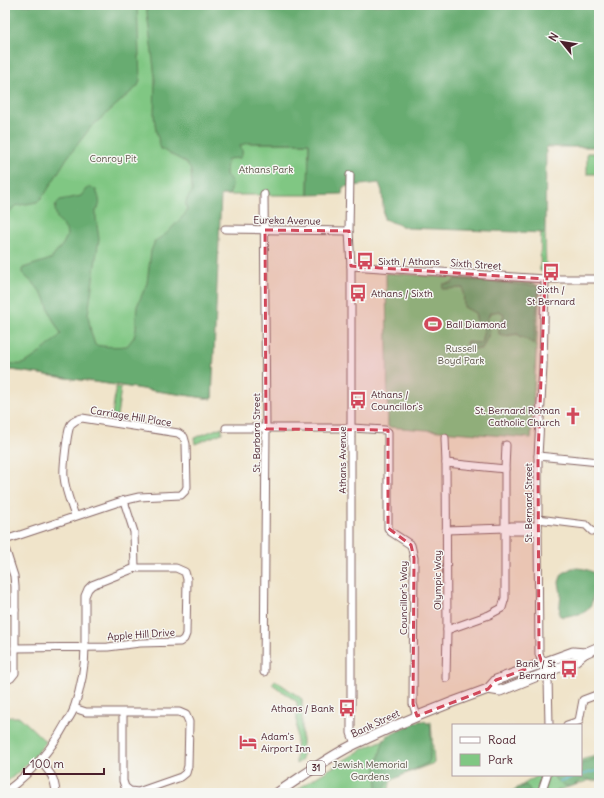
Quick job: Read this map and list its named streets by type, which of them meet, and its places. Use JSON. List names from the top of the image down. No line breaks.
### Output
{"streets":{"main road":["Bank Street","31"],"street":["Eureka Avenue","Sixth Street","Carriage Hill Place","St. Barbara Street","Athans Avenue","St. Bernard Street","Olympic Way","Councillor's Way","Apple Hill Drive"]},"crossings":[["Eureka Avenue","St. Barbara Street"],["Eureka Avenue","Athans Avenue"],["Sixth Street","Athans Avenue"],["Sixth Street","St. Bernard Street"],["Athans Avenue","Councillor's Way"],["Athans Avenue","Bank Street"],["St. Bernard Street","Bank Street"],["Councillor's Way","Bank Street"]],"parks":["Conroy Pit","Athans Park","Russell Boyd Park","Jewish Memorial Gardens"],"places":{"bus stop":["Sixth / Athans","Sixth / St Bernard","Athans / Sixth","Athans / Councillor's","Bank / St Bernard","Athans / Bank"],"sports":["Ball Diamond"],"church":["St. Bernard Roman Catholic Church"],"hotel":["Adam's Airport Inn"]},"legend":["Road","Park"],"scale_bar":"100 m","north":"top left"}
